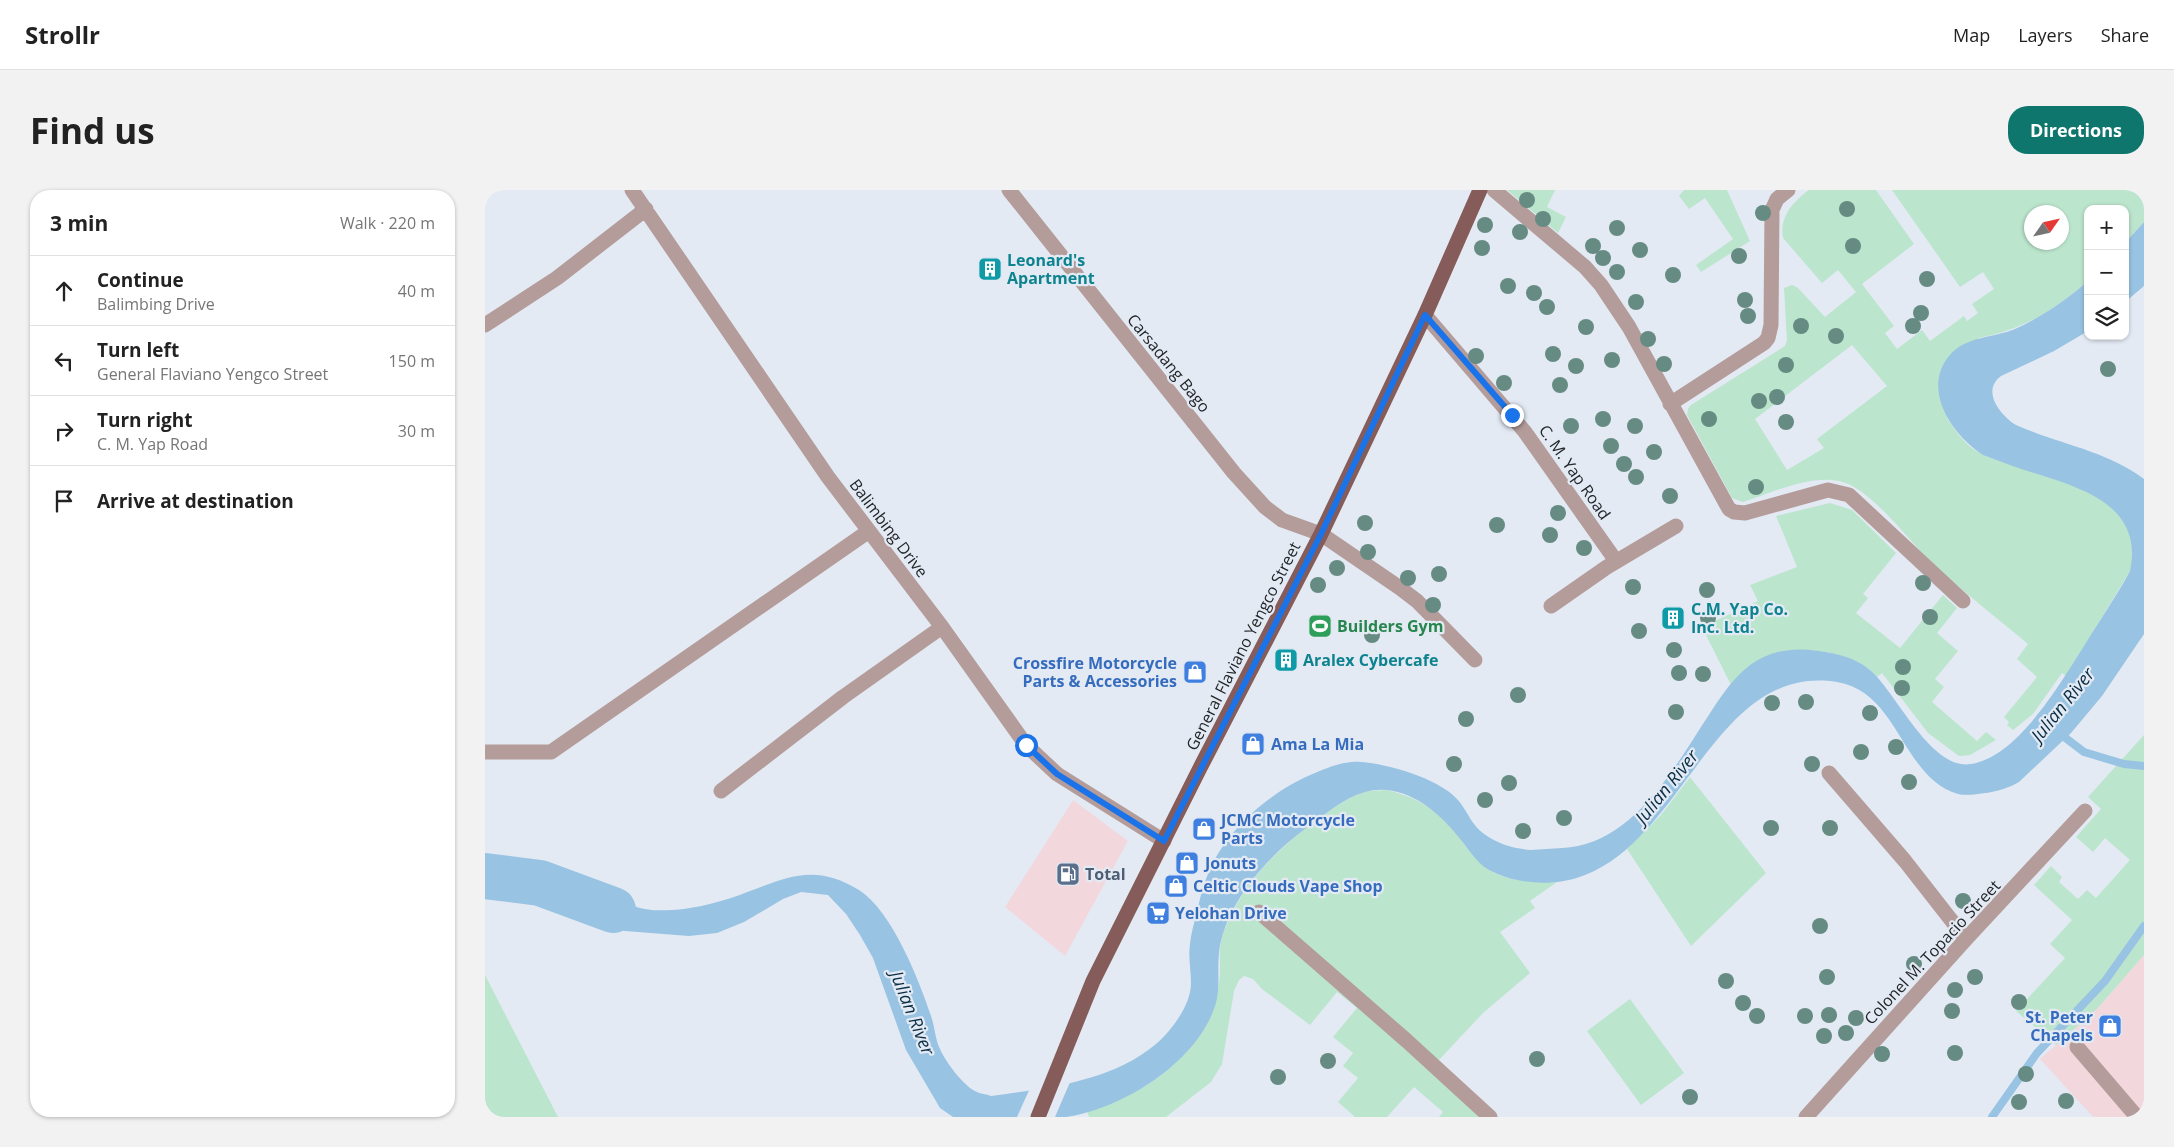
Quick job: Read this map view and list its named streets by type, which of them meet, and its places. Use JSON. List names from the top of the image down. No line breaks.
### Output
{"streets":{"main road":["General Flaviano Yengco Street"],"street":["Carsadang Bago","C. M. Yap Road","Balimbing Drive","Colonel M. Topacio Street"]},"crossings":[["Carsadang Bago","General Flaviano Yengco Street"],["C. M. Yap Road","General Flaviano Yengco Street"],["Balimbing Drive","General Flaviano Yengco Street"]],"water":["Julian River"],"places":{"building":["Leonard's Apartment","C.M. Yap Co. Inc. Ltd.","Aralex Cybercafe"],"sports":["Builders Gym"],"shop":["Crossfire Motorcycle Parts & Accessories","Ama La Mia","JCMC Motorcycle Parts","Jonuts","Celtic Clouds Vape Shop","St. Peter Chapels"],"fuel station":["Total"],"supermarket":["Yelohan Drive"]},"north":"top right","page":{"header":"Strollr","nav":["Map","Layers","Share"],"buttons":"Directions","title":"Find us","heading":["3 min","Walk · 220 m"],"map_buttons":["+","−"],"list":[["Continue","Balimbing Drive","40 m"],["Turn left","General Flaviano Yengco Street","150 m"],["Turn right","C. M. Yap Road","30 m"],"Arrive at destination"]}}
